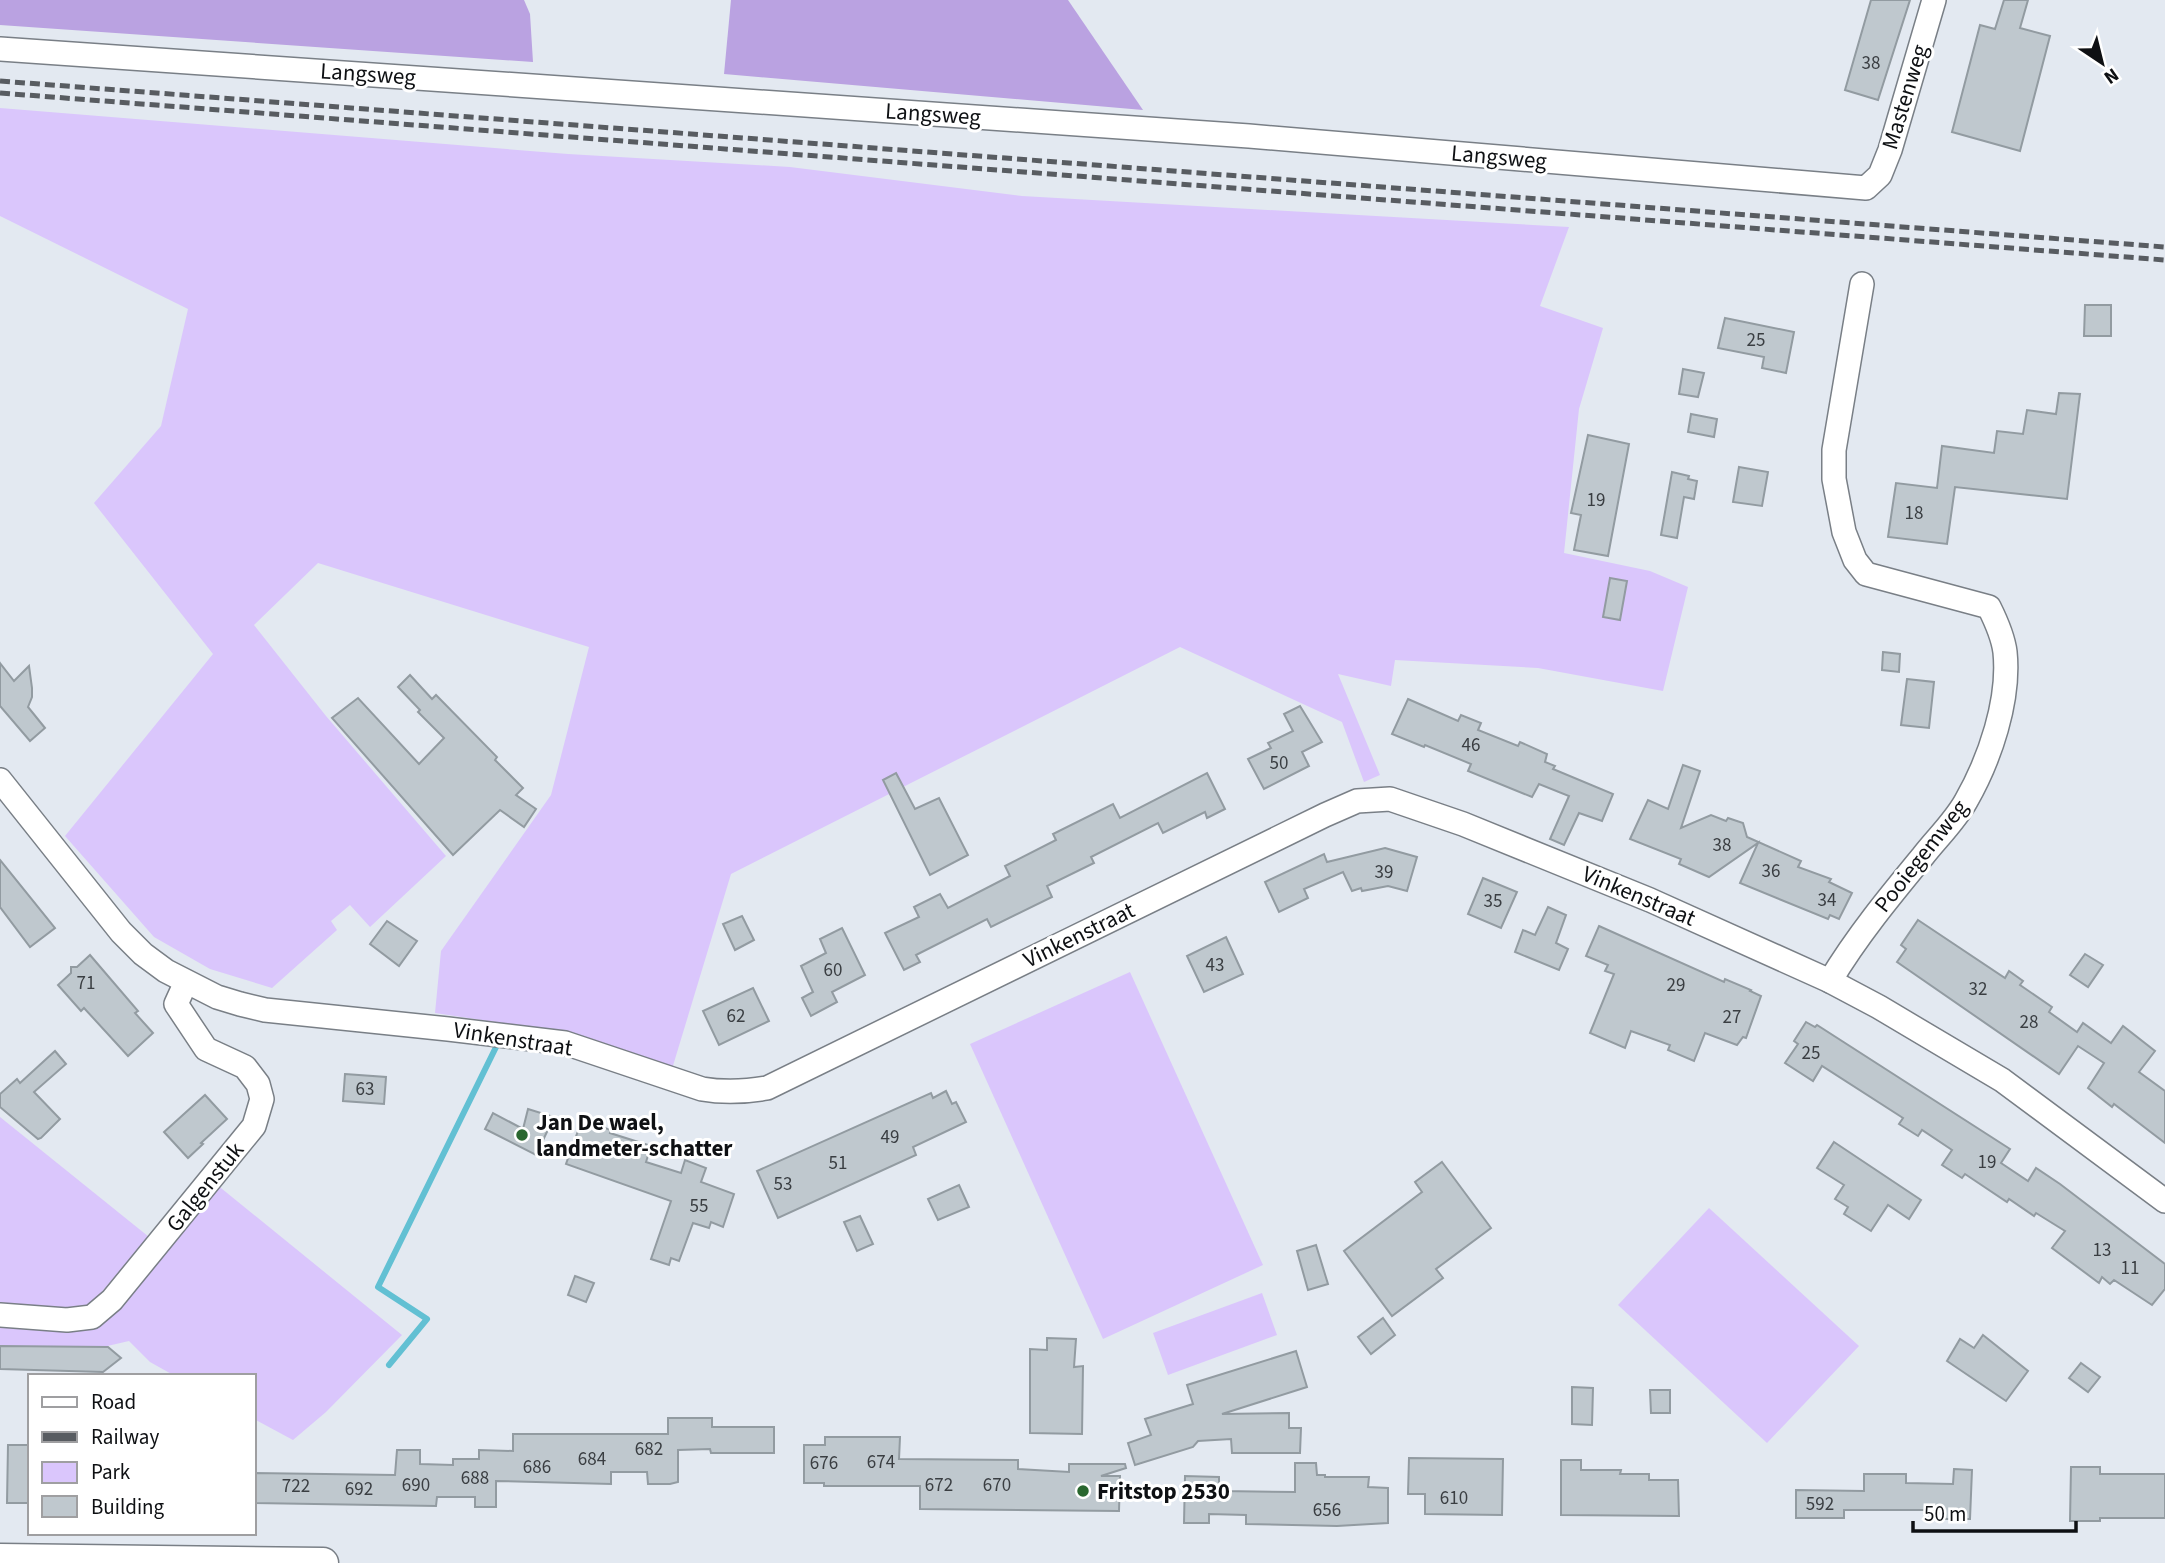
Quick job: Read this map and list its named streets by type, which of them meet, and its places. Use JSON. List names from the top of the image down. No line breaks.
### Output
{"streets":{"street":["Langsweg","Mastenweg","Pooiegemweg","Vinkenstraat","Galgenstuk"]},"crossings":[["Langsweg","Mastenweg"],["Pooiegemweg","Vinkenstraat"],["Vinkenstraat","Galgenstuk"]],"places":["Jan De wael, landmeter-schatter","Fritstop 2530"],"house_numbers":["38","25","19","18","46","50","38","36","39","34","35","43","60","71","29","32","62","27","28","25","63","49","19","51","53","55","13","11","682","684","674","676","686","688","690","672","670","722","692","610","592","656"],"legend":["Road","Railway","Park","Building"],"scale_bar":"50 m","north":"bottom right"}
